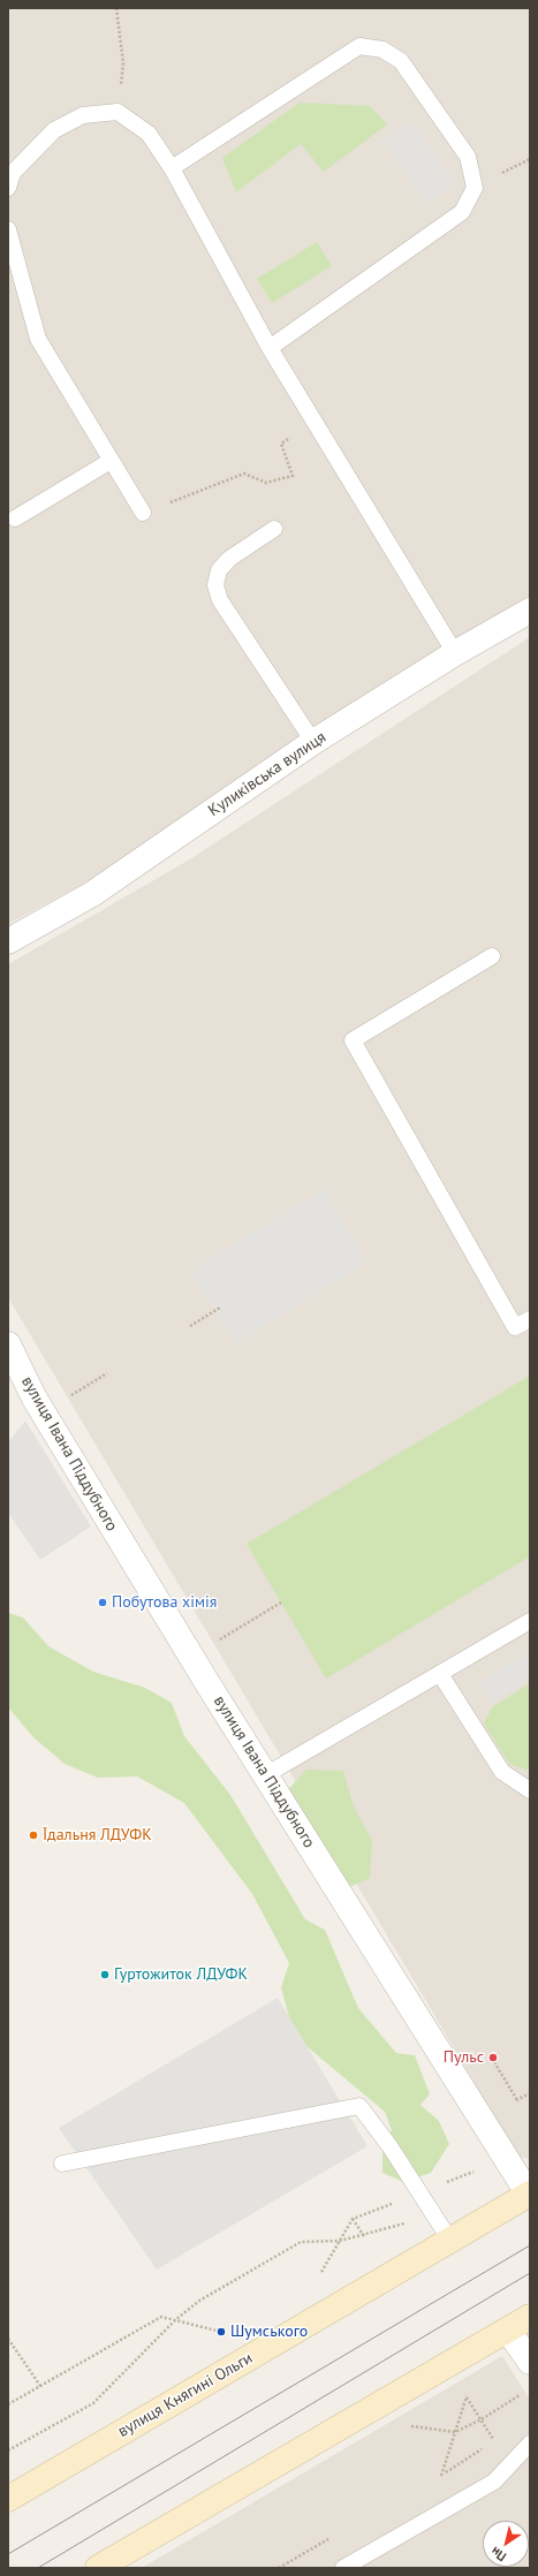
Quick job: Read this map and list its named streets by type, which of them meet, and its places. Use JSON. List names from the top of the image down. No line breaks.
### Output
{"streets":{"main road":["вулиця Княгині Ольги"],"street":["Куликівська вулиця","вулиця Івана Піддубного"]},"crossings":[["вулиця Івана Піддубного","вулиця Княгині Ольги"]],"places":["Побутова хімія","Їдальня ЛДУФК","Гуртожиток ЛДУФК","Пульс","Шумського"],"north":"bottom left"}
